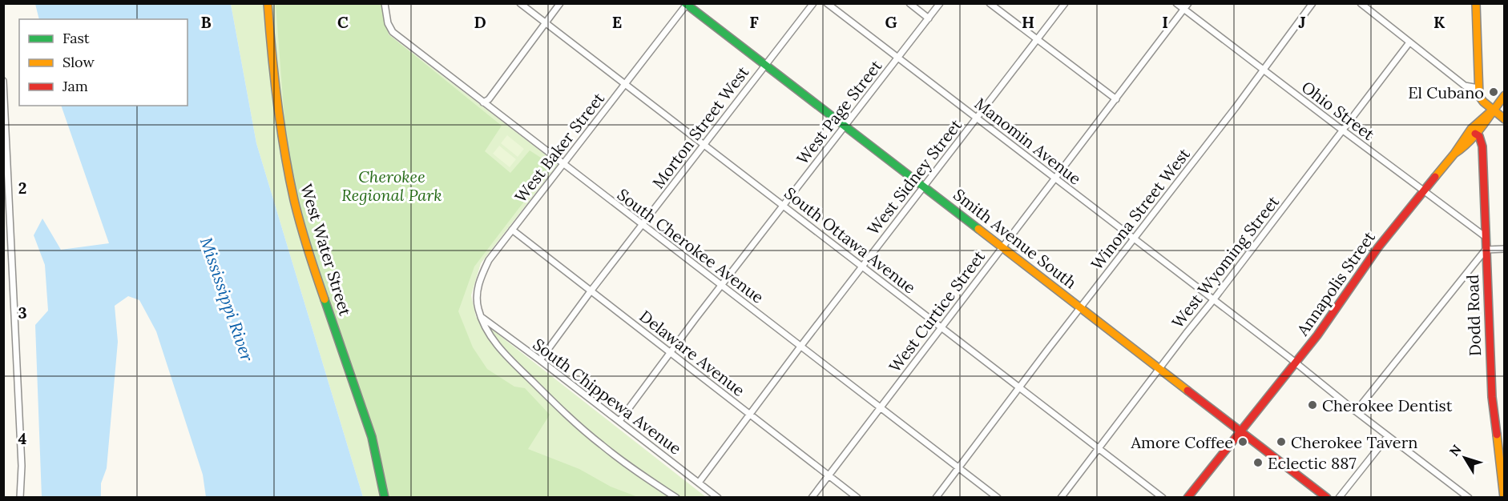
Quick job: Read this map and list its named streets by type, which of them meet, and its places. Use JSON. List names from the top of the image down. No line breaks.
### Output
{"streets":{"street":["Ohio Street","West Page Street","Morton Street West","Manomin Avenue","West Baker Street","West Sidney Street","Winona Street West","Smith Avenue South","South Ottawa Avenue","South Cherokee Avenue","West Water Street","West Wyoming Street","Annapolis Street","West Curtice Street","Dodd Road","Delaware Avenue","South Chippewa Avenue"]},"crossings":[["Ohio Street","Winona Street West"],["Ohio Street","West Wyoming Street"],["Ohio Street","Annapolis Street"],["Ohio Street","West Curtice Street"],["Ohio Street","Dodd Road"],["West Page Street","Manomin Avenue"],["West Page Street","Smith Avenue South"],["West Page Street","South Ottawa Avenue"],["West Page Street","South Cherokee Avenue"],["West Page Street","Delaware Avenue"],["West Page Street","South Chippewa Avenue"],["Morton Street West","Smith Avenue South"],["Morton Street West","South Ottawa Avenue"],["Morton Street West","South Cherokee Avenue"],["Morton Street West","Delaware Avenue"],["Morton Street West","South Chippewa Avenue"],["Manomin Avenue","West Sidney Street"],["Manomin Avenue","Winona Street West"],["Manomin Avenue","West Wyoming Street"],["Manomin Avenue","Annapolis Street"],["Manomin Avenue","West Curtice Street"],["West Baker Street","Smith Avenue South"],["West Baker Street","South Ottawa Avenue"],["West Baker Street","South Cherokee Avenue"],["West Baker Street","Delaware Avenue"],["West Baker Street","South Chippewa Avenue"],["West Sidney Street","Smith Avenue South"],["West Sidney Street","South Ottawa Avenue"],["West Sidney Street","South Cherokee Avenue"],["West Sidney Street","Delaware Avenue"],["West Sidney Street","South Chippewa Avenue"],["Winona Street West","Smith Avenue South"],["Winona Street West","South Ottawa Avenue"],["Winona Street West","South Cherokee Avenue"],["Smith Avenue South","West Wyoming Street"],["Smith Avenue South","Annapolis Street"],["Smith Avenue South","West Curtice Street"],["South Ottawa Avenue","West Wyoming Street"],["South Ottawa Avenue","West Curtice Street"],["South Cherokee Avenue","West Curtice Street"],["Annapolis Street","Dodd Road"],["West Curtice Street","Delaware Avenue"]],"water":["Mississippi River"],"parks":["Cherokee Regional Park"],"places":["El Cubano","Cherokee Dentist","Amore Coffee","Cherokee Tavern","Eclectic 887"],"legend":["Fast","Slow","Jam"],"north":"top left","grid":{"columns":["B","C","D","E","F","G","H","I","J","K"],"rows":["2","3","4"]}}
